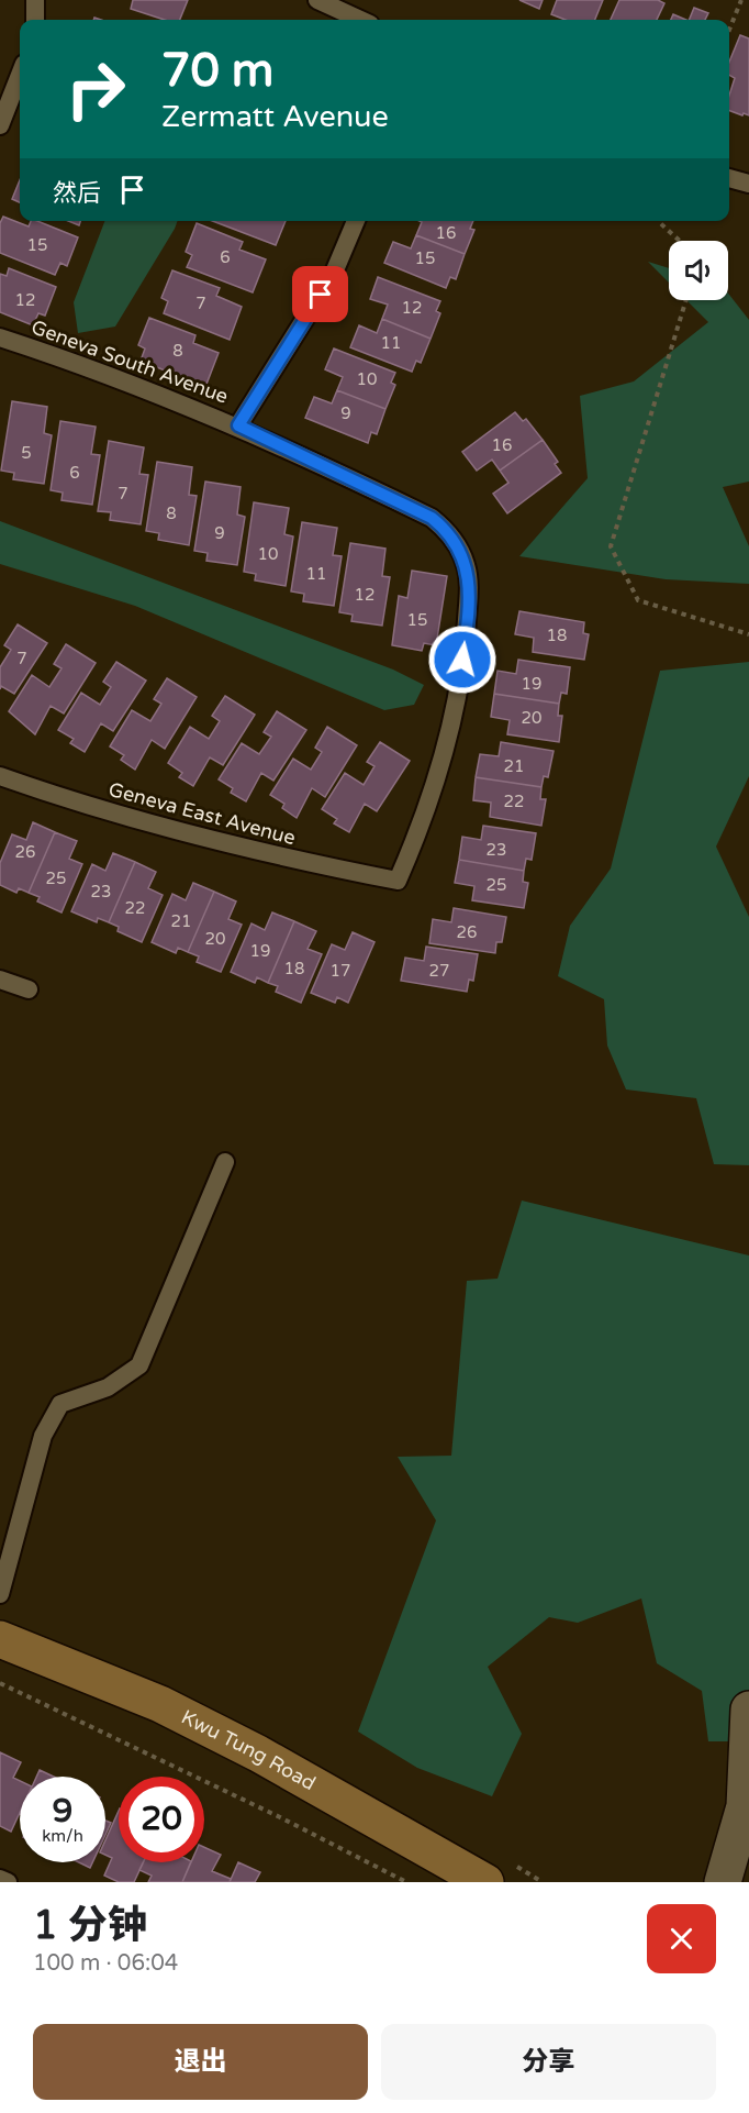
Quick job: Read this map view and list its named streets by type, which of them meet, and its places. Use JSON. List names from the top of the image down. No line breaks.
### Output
{"streets":{"street":["Kwu Tung Road"],"lane":["Geneva South Avenue","Geneva East Avenue"]},"crossings":[["Geneva South Avenue","Geneva East Avenue"]],"house_numbers":["16","15","6","15","12","7","12","11","8","10","9","16","5","6","7","8","9","10","11","12","15","18","7","19","20","21","22","23","26","25","25","23","22","21","26","20","19","18","17","27"],"page":{"turn":["70 m","Zermatt Avenue"],"then":"然后","speed":"9 km/h","limit":"20","heading":["1 分钟","100 m · 06:04"],"buttons":["退出","分享"]}}
